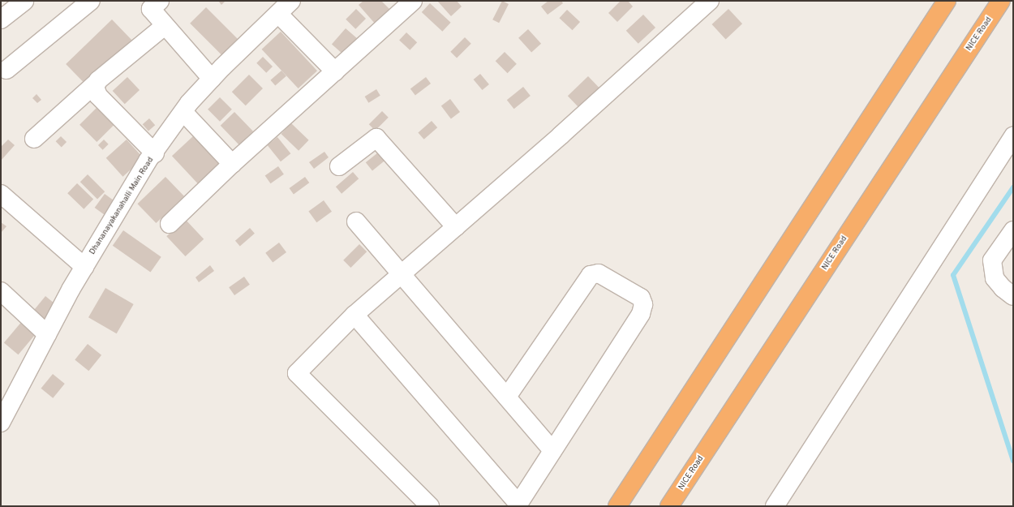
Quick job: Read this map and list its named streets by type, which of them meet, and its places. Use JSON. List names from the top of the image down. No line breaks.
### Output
{"streets":{"highway":["NICE Road"],"street":["Dhananayakanahalli Main Road"]}}
